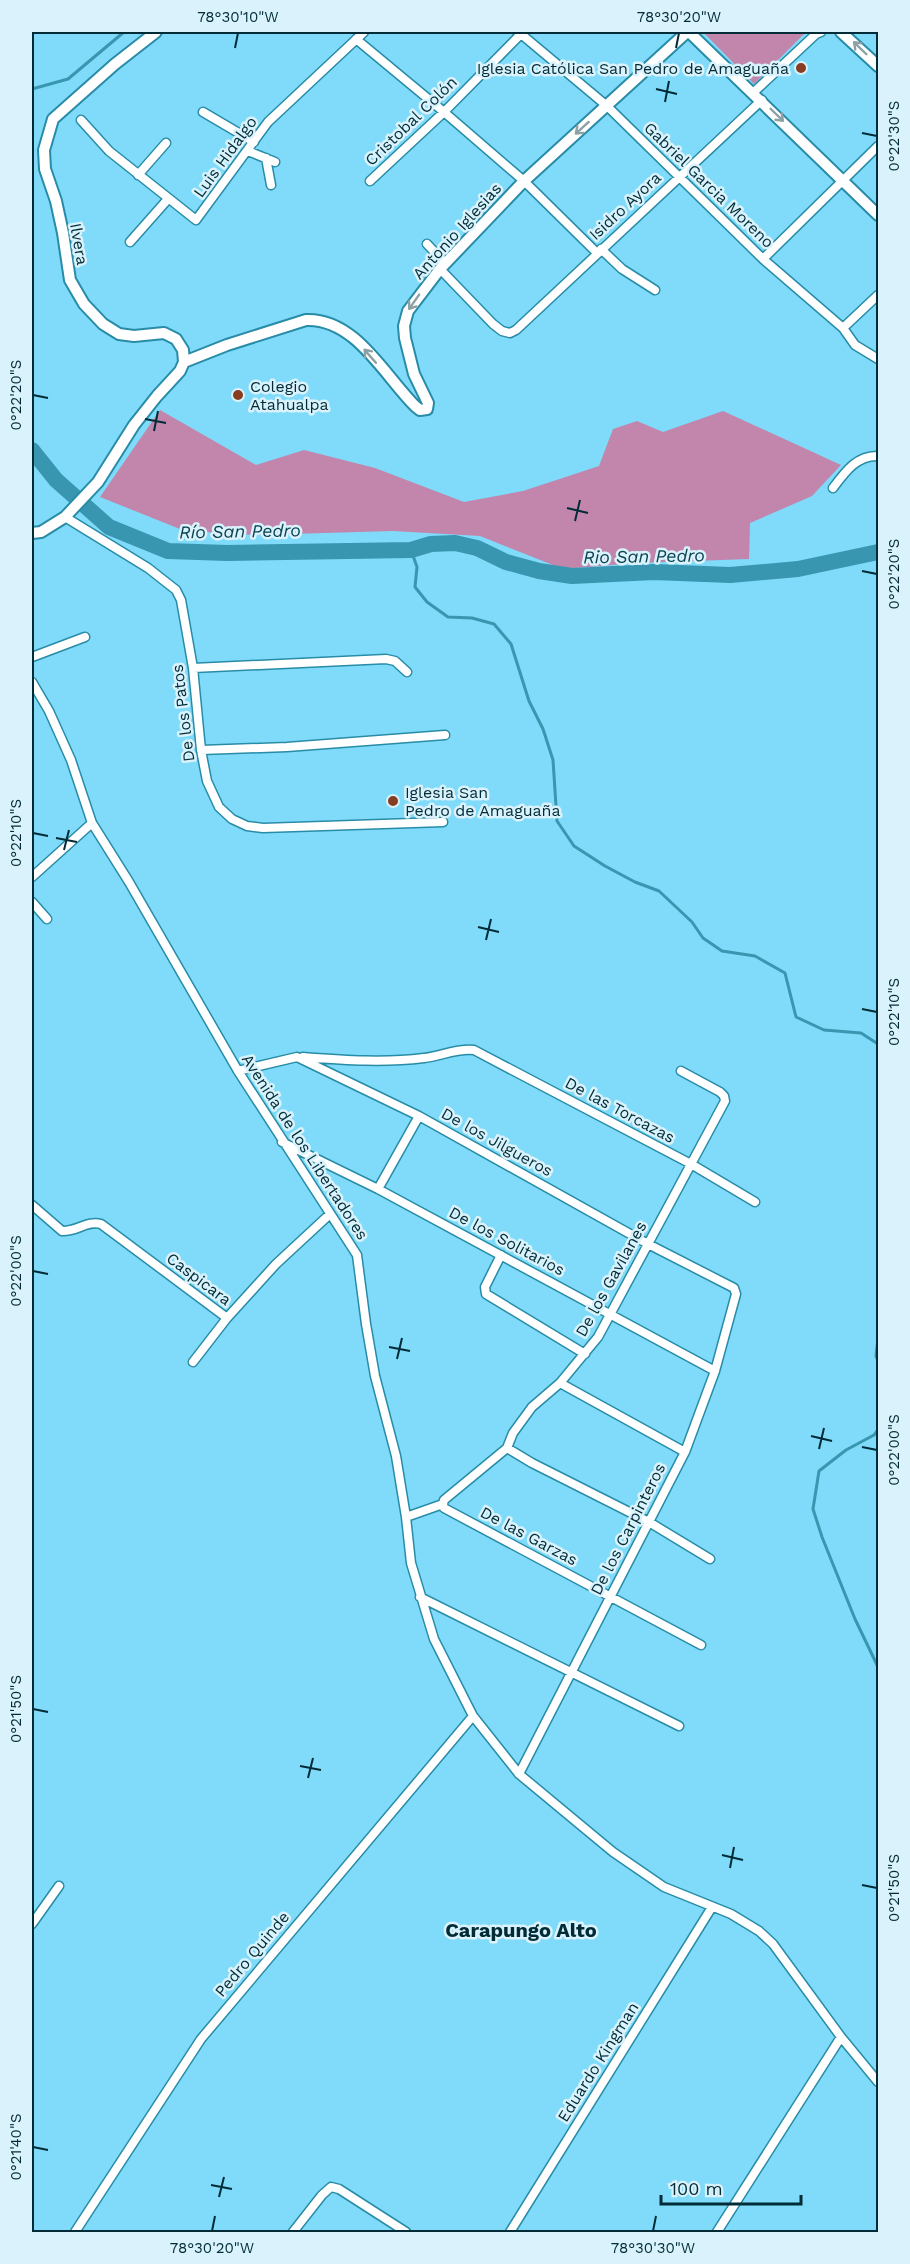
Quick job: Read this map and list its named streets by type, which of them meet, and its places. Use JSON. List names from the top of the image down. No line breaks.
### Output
{"streets":{"street":["Cristobal Colón","Luis Hidalgo","Gabriel Garcia Moreno","Isidro Ayora","Antonio Iglesias","Ilvera","De los Patos","De las Torcazas","De los Jilgueros","Avenida de los Libertadores","De los Solitarios","Caspicara","De los Gavilanes","De los Carpinteros","De las Garzas","Pedro Quinde","Eduardo Kingman"]},"crossings":[["Cristobal Colón","Gabriel Garcia Moreno"],["Gabriel Garcia Moreno","Isidro Ayora"],["Gabriel Garcia Moreno","Antonio Iglesias"],["Isidro Ayora","Antonio Iglesias"],["Antonio Iglesias","Ilvera"],["De las Torcazas","De los Jilgueros"],["De las Torcazas","De los Gavilanes"],["De los Jilgueros","De los Gavilanes"],["De los Jilgueros","De los Carpinteros"],["Avenida de los Libertadores","De los Solitarios"],["Avenida de los Libertadores","Caspicara"],["Avenida de los Libertadores","De los Carpinteros"],["Avenida de los Libertadores","Pedro Quinde"],["Avenida de los Libertadores","Eduardo Kingman"],["De los Solitarios","De los Gavilanes"],["De los Solitarios","De los Carpinteros"],["De los Gavilanes","De las Garzas"],["De los Carpinteros","De las Garzas"]],"districts":["Carapungo Alto"],"water":["Río San Pedro","Rio San Pedro"],"places":["Iglesia Católica San Pedro de Amaguaña","Colegio Atahualpa","Iglesia San Pedro de Amaguaña"],"scale_bar":"100 m","coordinates":["78°30'10\"W","78°30'20\"W","0°22'30\"S","0°22'20\"S","0°22'10\"S","0°22'00\"S","0°21'50\"S","0°21'40\"S","78°30'30\"W"]}
